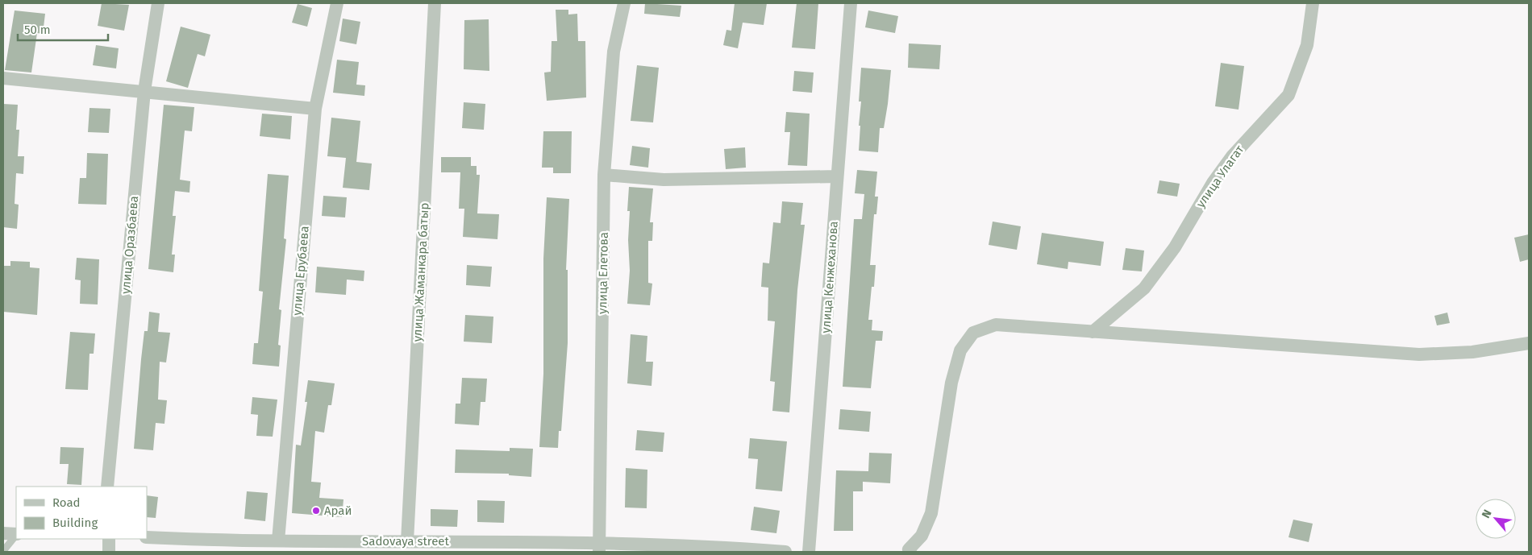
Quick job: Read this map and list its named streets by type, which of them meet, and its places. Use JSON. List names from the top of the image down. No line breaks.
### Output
{"streets":{"street":["улица Улагат","улица Оразбаева","улица Ерубаева","улица Жаманкара батыр","улица Елетова","улица Кенжеханова","Sadovaya street"]},"crossings":[["улица Ерубаева","Sadovaya street"],["улица Жаманкара батыр","Sadovaya street"],["улица Елетова","Sadovaya street"]],"places":["Арай"],"legend":["Road","Building"],"scale_bar":"50 m","north":"top left"}
